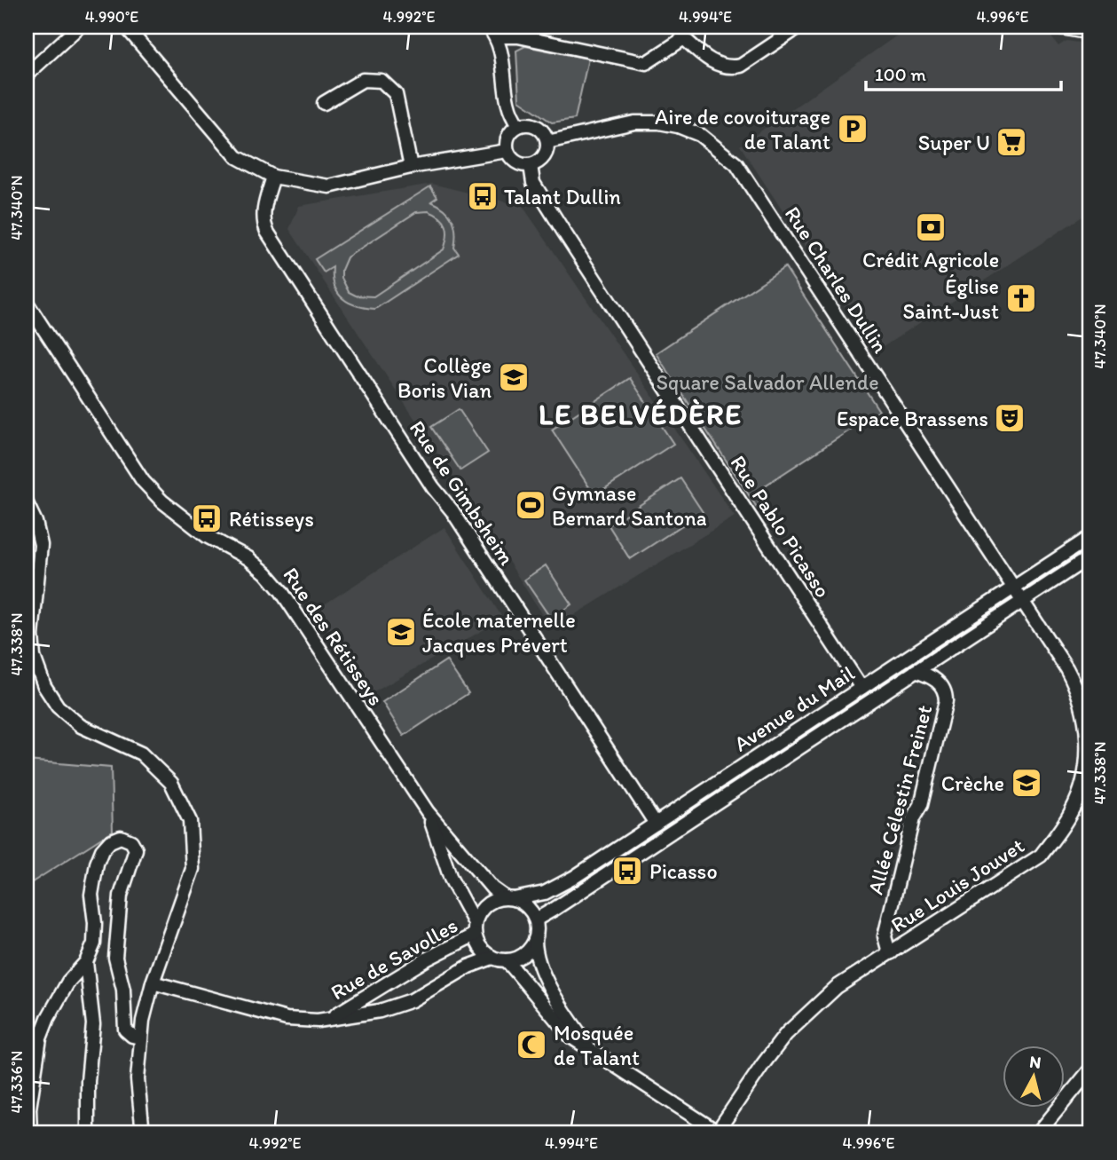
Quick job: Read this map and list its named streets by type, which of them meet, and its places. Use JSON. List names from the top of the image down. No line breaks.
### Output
{"streets":{"street":["Rue Charles Dullin","Rue de Gimbsheim","Rue Pablo Picasso","Rue des Rétisseys","Avenue du Mail","Allée Célestin Freinet","Rue Louis Jouvet","Rue de Savolles"]},"crossings":[["Rue Charles Dullin","Rue Pablo Picasso"],["Rue Charles Dullin","Avenue du Mail"],["Rue Charles Dullin","Rue Louis Jouvet"],["Rue de Gimbsheim","Avenue du Mail"],["Rue Pablo Picasso","Avenue du Mail"],["Rue des Rétisseys","Avenue du Mail"],["Rue des Rétisseys","Rue de Savolles"],["Avenue du Mail","Allée Célestin Freinet"],["Avenue du Mail","Rue Louis Jouvet"],["Avenue du Mail","Rue de Savolles"],["Allée Célestin Freinet","Rue Louis Jouvet"]],"districts":["LE BELVÉDÈRE"],"parks":["Square Salvador Allende"],"places":{"parking":["Aire de covoiturage de Talant"],"supermarket":["Super U"],"bus stop":["Talant Dullin","Rétisseys","Picasso"],"bank":["Crédit Agricole"],"church":["Église Saint-Just"],"school or university":["Collège Boris Vian","École maternelle Jacques Prévert","Crèche"],"theatre":["Espace Brassens"],"sports":["Gymnase Bernard Santona"],"mosque":["Mosquée de Talant"]},"scale_bar":"100 m","north":"top","coordinates":["4.990°E","4.992°E","4.994°E","4.996°E","47.340°N","47.338°N","47.336°N"]}
